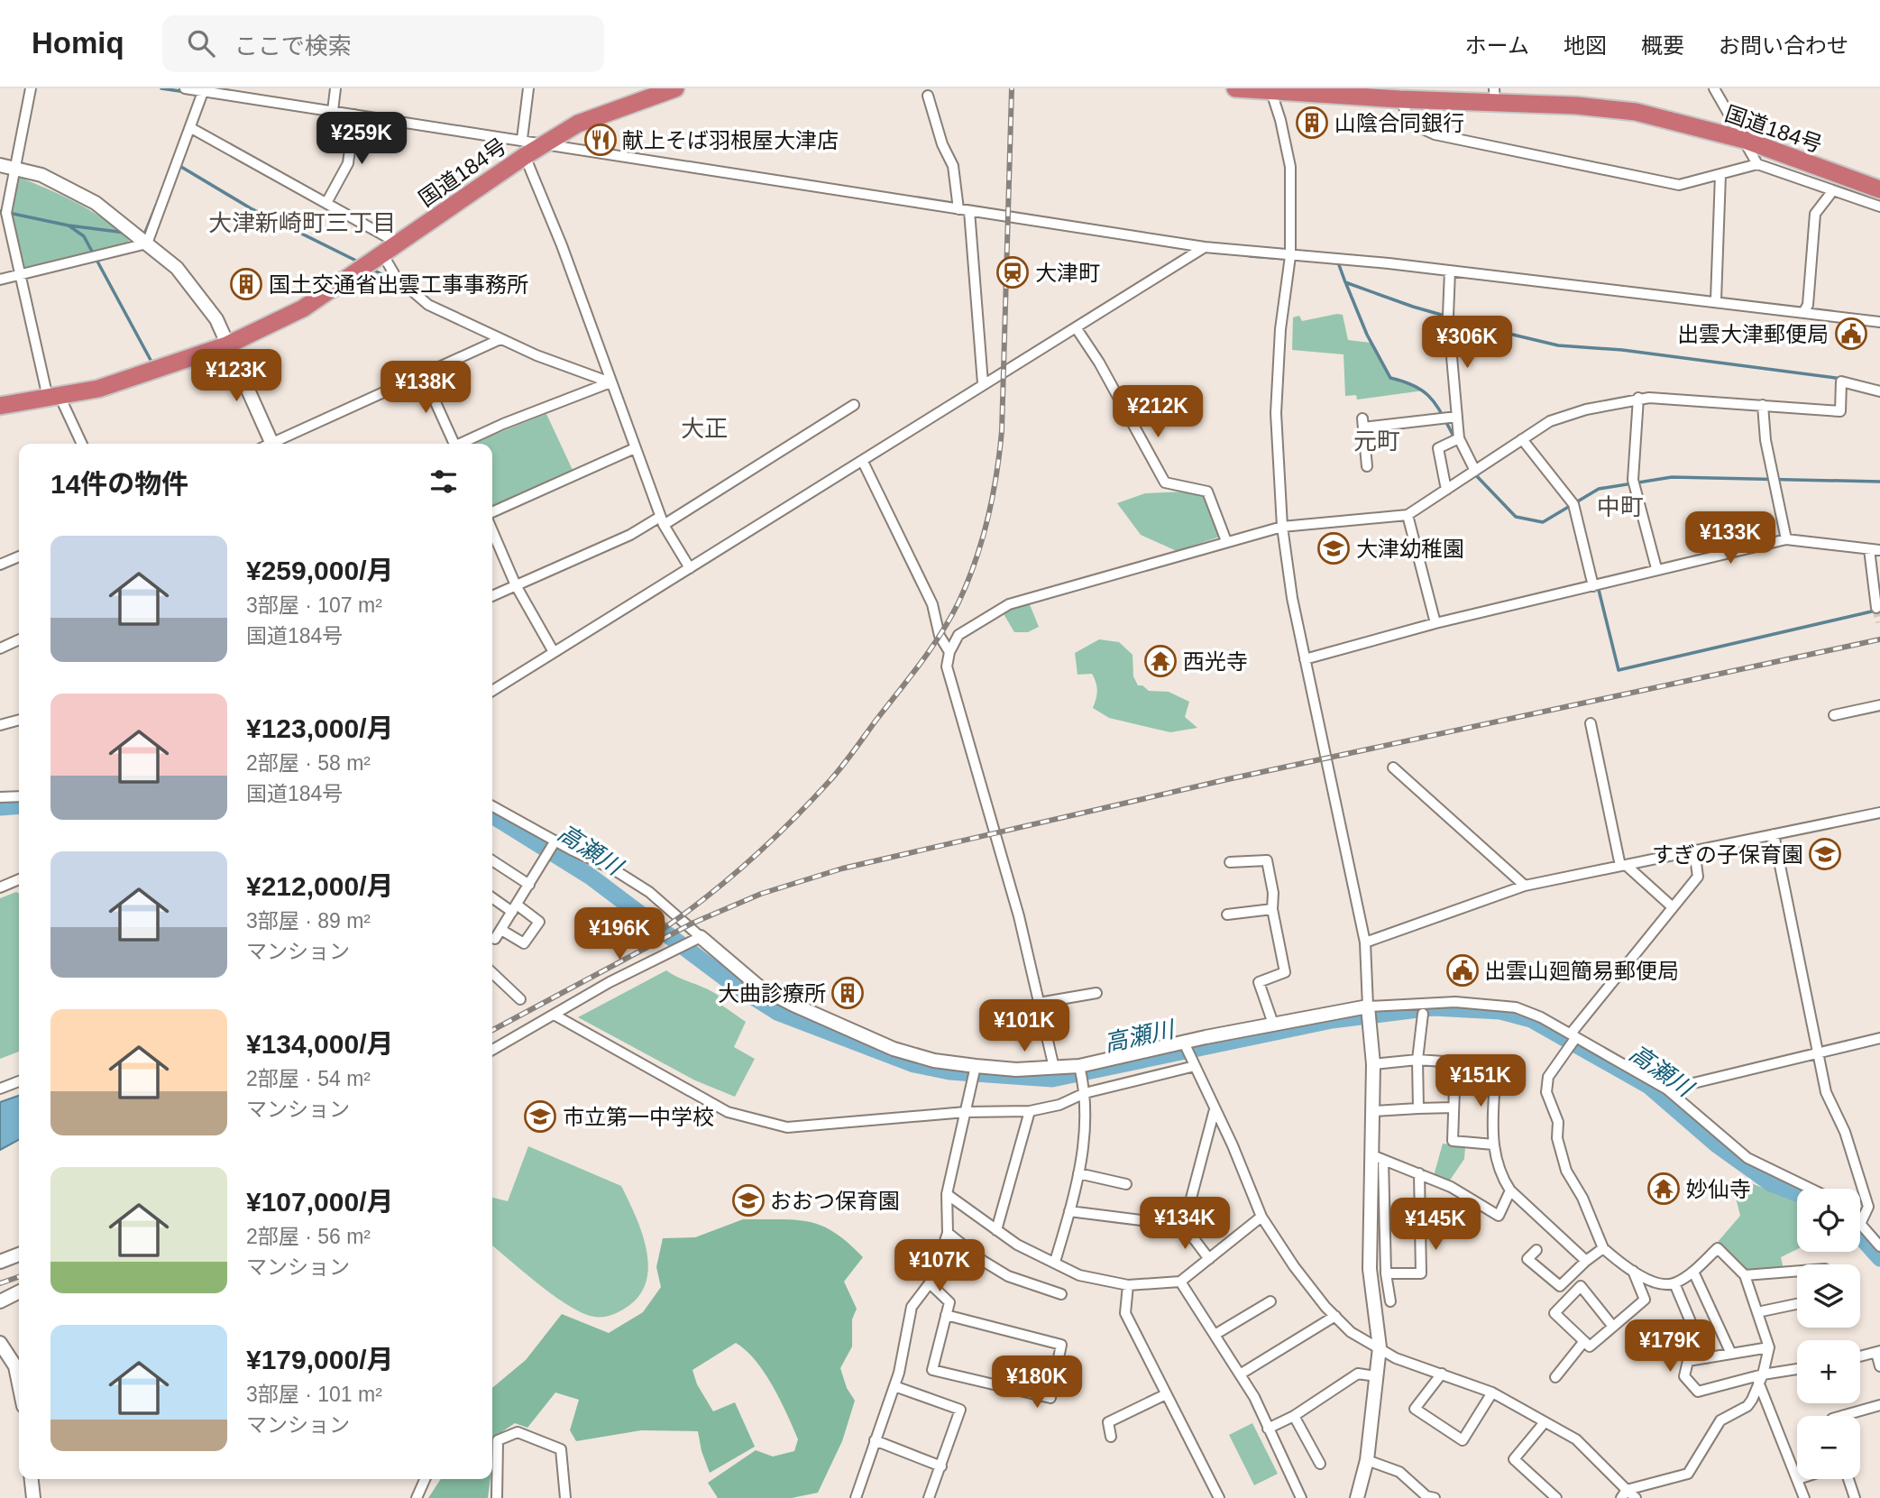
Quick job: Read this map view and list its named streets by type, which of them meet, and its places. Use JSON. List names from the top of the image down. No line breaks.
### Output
{"streets":{"highway":["国道184号"]},"districts":["大津新崎町三丁目","大正","元町","中町"],"water":["高瀬川"],"places":{"building":["山陰合同銀行","国土交通省出雲工事事務所","大曲診療所"],"restaurant":["献上そば羽根屋大津店"],"station":["大津町"],"public building":["出雲大津郵便局","出雲山廻簡易郵便局"],"school or university":["大津幼稚園","すぎの子保育園","市立第一中学校","おおつ保育園"],"temple":["西光寺","妙仙寺"]},"page":{"header":"Homiq","search":"ここで検索","nav":["ホーム","地図","概要","お問い合わせ"],"price":["¥259K","¥306K","¥123K","¥138K","¥212K","¥133K","¥196K","¥101K","¥151K","¥134K","¥145K","¥107K","¥179K","¥180K"],"heading":"14件の物件","list":[{"name":"¥259,000/月","note":"3部屋 · 107 m² · 国道184号"},{"name":"¥123,000/月","note":"2部屋 · 58 m² · 国道184号"},{"name":"¥212,000/月","note":"3部屋 · 89 m² · マンション"},{"name":"¥134,000/月","note":"2部屋 · 54 m² · マンション"},{"name":"¥107,000/月","note":"2部屋 · 56 m² · マンション"},{"name":"¥179,000/月","note":"3部屋 · 101 m² · マンション"}],"map_buttons":["+","−"]}}
